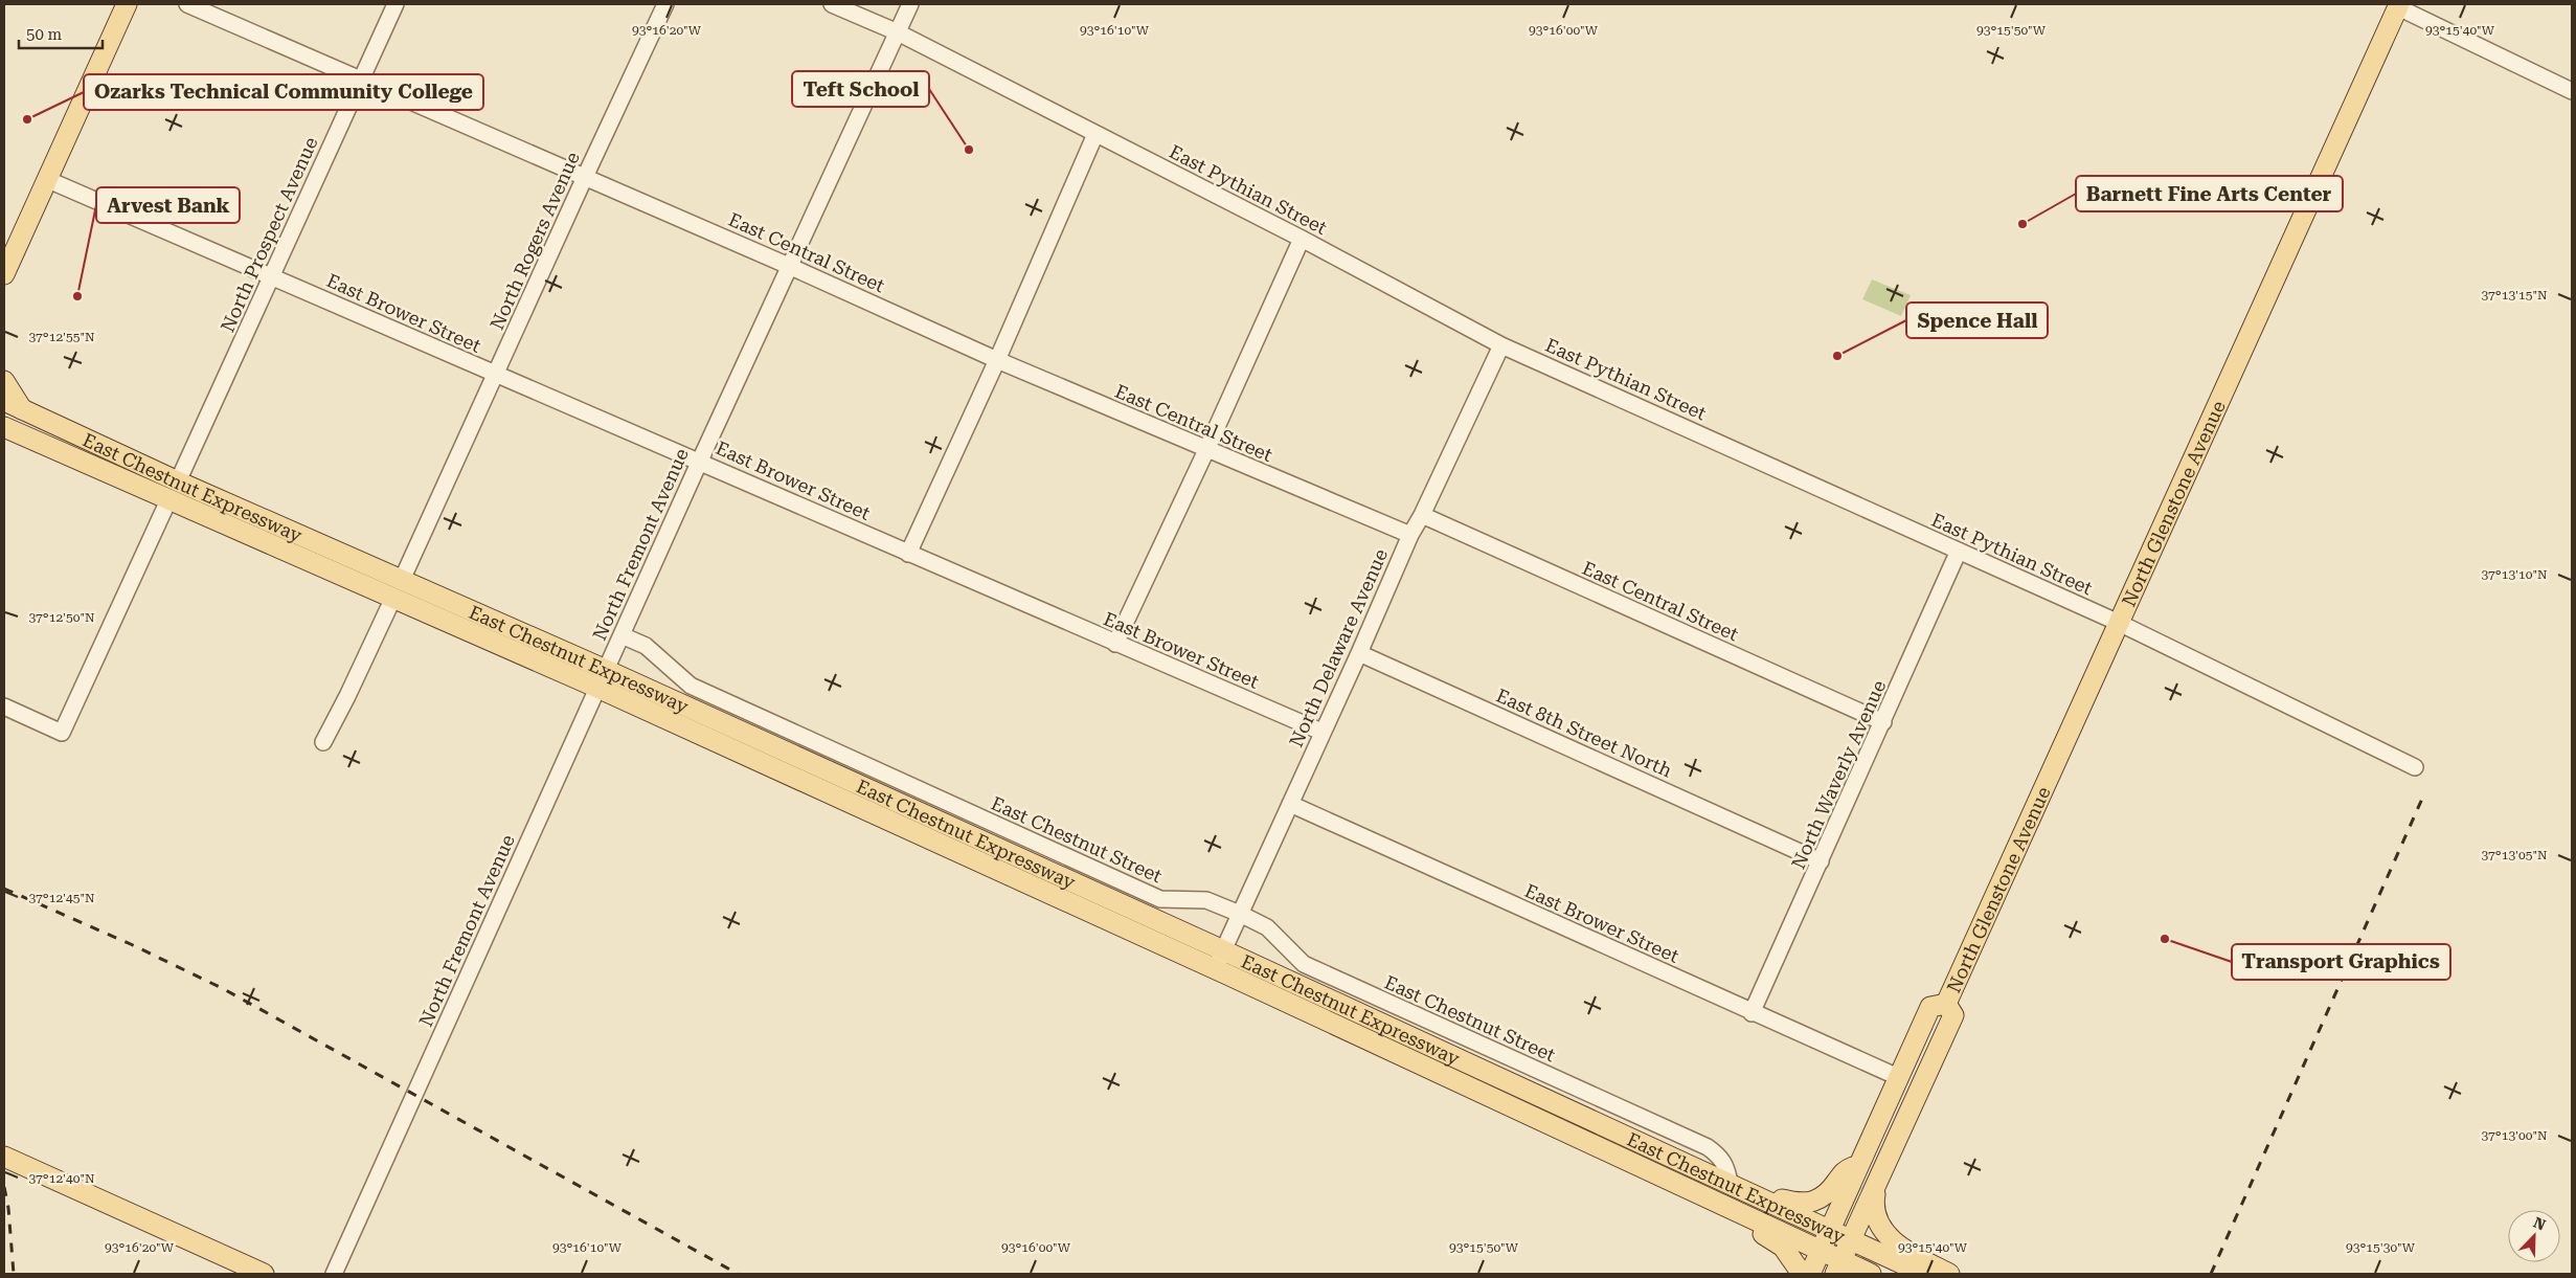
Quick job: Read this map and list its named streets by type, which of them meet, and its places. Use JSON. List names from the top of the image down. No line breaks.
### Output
{"streets":{"main road":["East Chestnut Expressway","North Glenstone Avenue"],"street":["East Pythian Street","North Prospect Avenue","North Rogers Avenue","East Central Street","East Brower Street","North Fremont Avenue","North Delaware Avenue","East 8th Street North","North Waverly Avenue","East Chestnut Street"]},"crossings":[["East Pythian Street","North Glenstone Avenue"],["East Pythian Street","North Fremont Avenue"],["East Pythian Street","North Delaware Avenue"],["East Pythian Street","North Waverly Avenue"],["North Prospect Avenue","East Central Street"],["North Prospect Avenue","East Brower Street"],["North Prospect Avenue","East Chestnut Expressway"],["North Rogers Avenue","East Central Street"],["North Rogers Avenue","East Brower Street"],["North Rogers Avenue","East Chestnut Expressway"],["East Central Street","North Fremont Avenue"],["East Central Street","North Delaware Avenue"],["East Central Street","North Waverly Avenue"],["East Brower Street","North Glenstone Avenue"],["East Brower Street","North Fremont Avenue"],["East Brower Street","North Delaware Avenue"],["East Brower Street","North Waverly Avenue"],["East Chestnut Expressway","North Glenstone Avenue"],["East Chestnut Expressway","North Fremont Avenue"],["East Chestnut Expressway","North Delaware Avenue"],["East Chestnut Expressway","East Chestnut Street"],["North Fremont Avenue","East Chestnut Street"],["North Delaware Avenue","East 8th Street North"],["North Delaware Avenue","East Chestnut Street"],["East 8th Street North","North Waverly Avenue"]],"places":["Ozarks Technical Community College","Teft School","Barnett Fine Arts Center","Arvest Bank","Spence Hall","Transport Graphics"],"scale_bar":"50 m","north":"top right","coordinates":["93°16'20\"W","93°16'10\"W","93°16'00\"W","93°15'50\"W","93°15'40\"W","37°13'15\"N","37°12'55\"N","37°13'10\"N","37°12'50\"N","37°13'05\"N","37°12'45\"N","37°13'00\"N","37°12'40\"N","93°15'30\"W"]}
